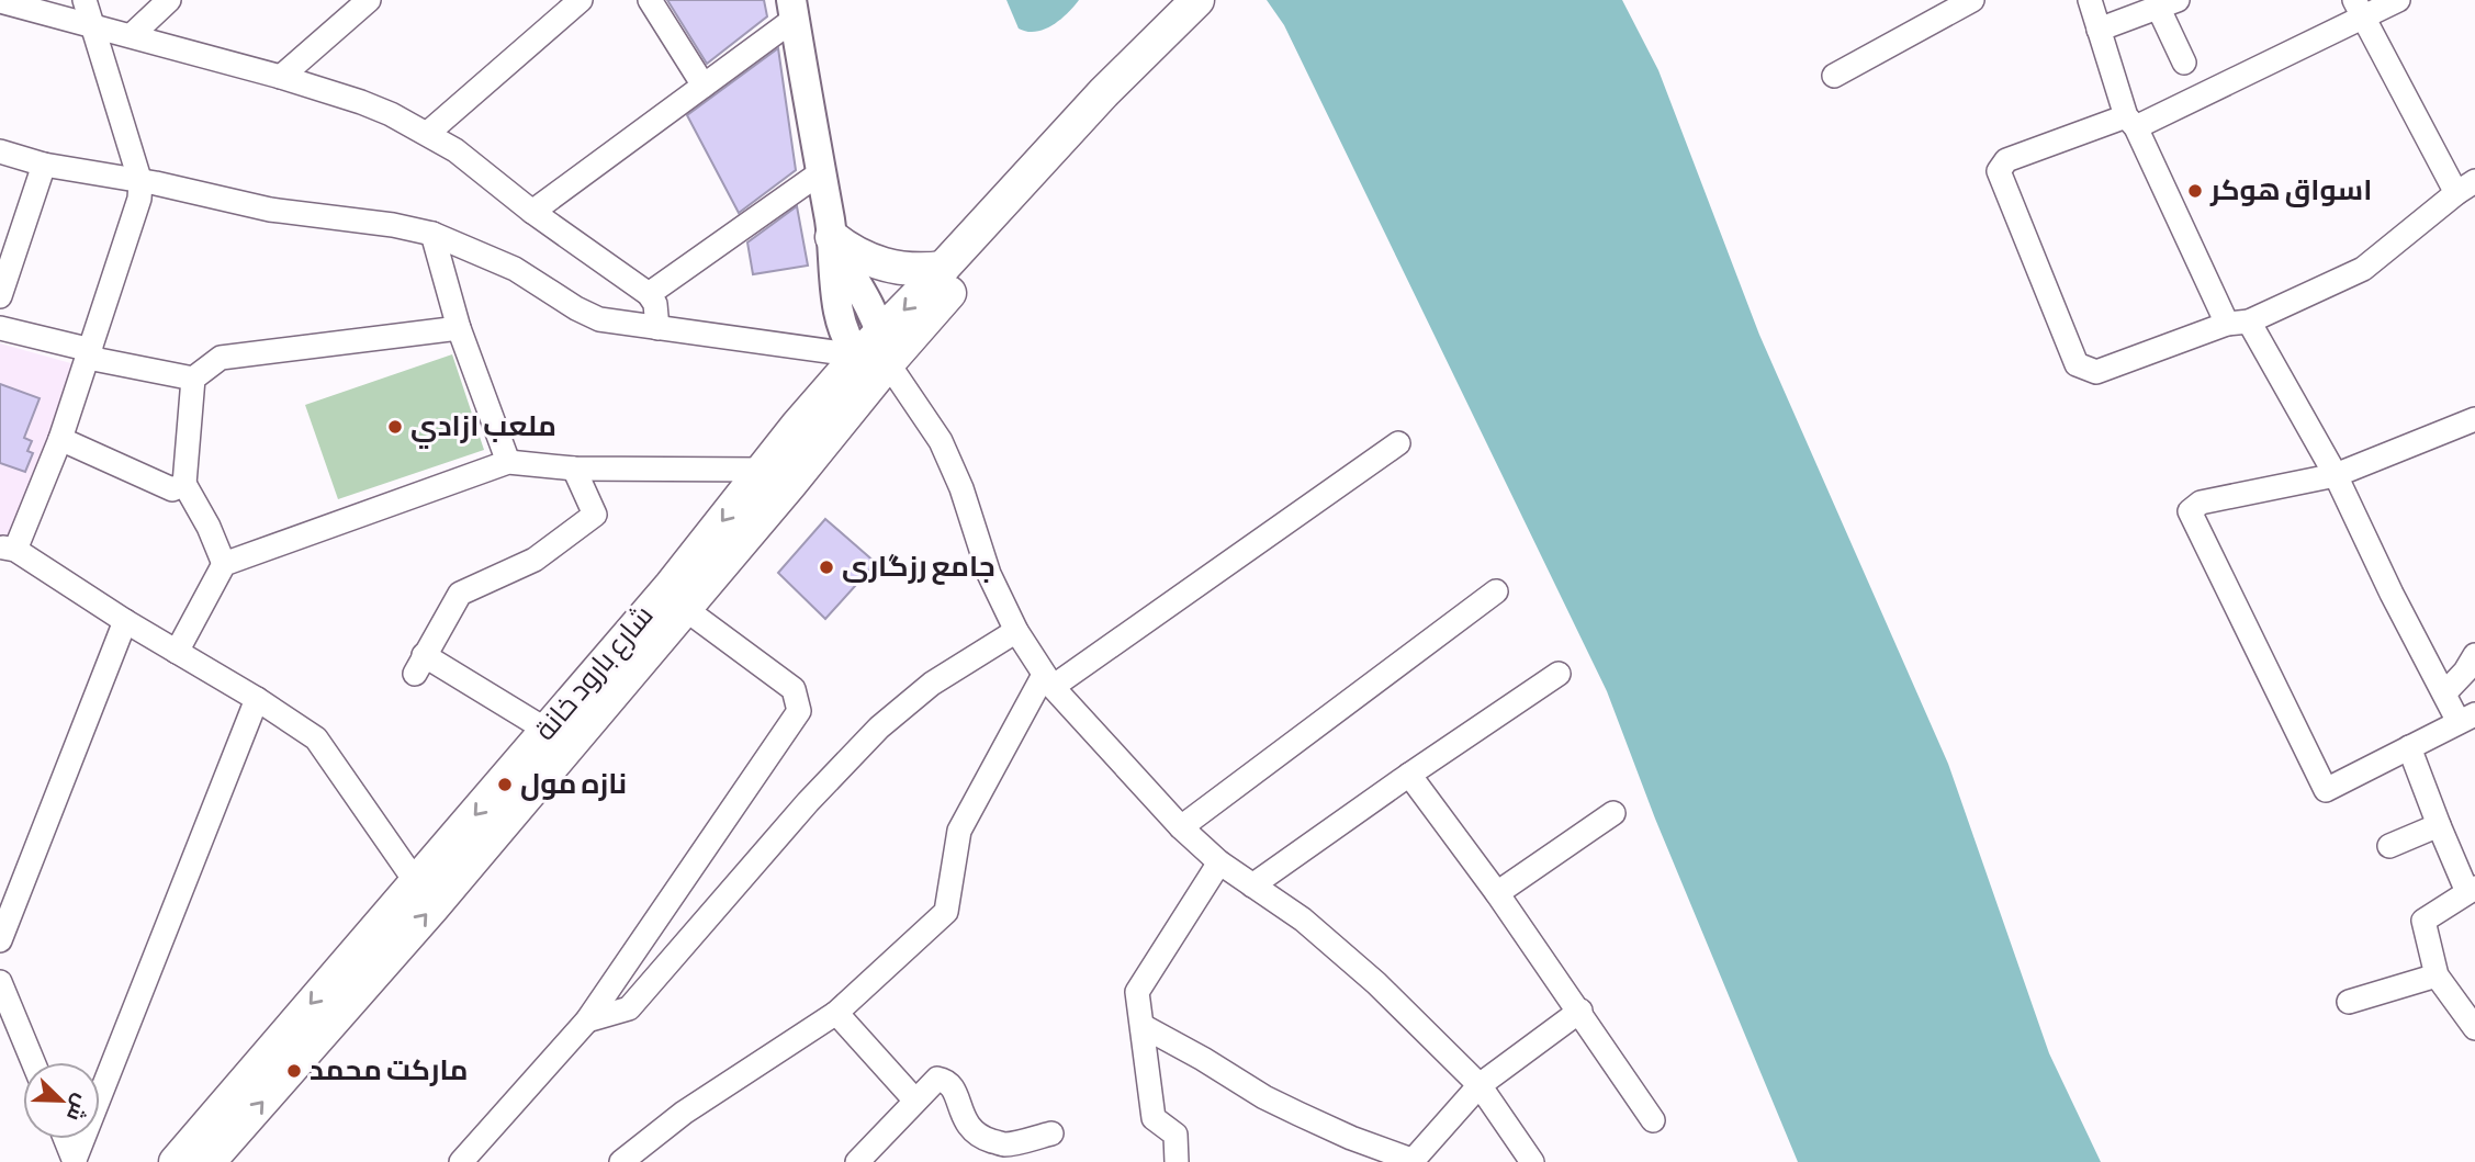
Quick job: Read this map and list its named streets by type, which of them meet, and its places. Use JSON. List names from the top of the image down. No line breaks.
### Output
{"streets":{"main road":["شارع بارود خانة"]},"places":["اسواق هوكر","ملعب ازادي","جامع رزگاری","نازه مول","ماركت محمد"],"north":"bottom right"}
